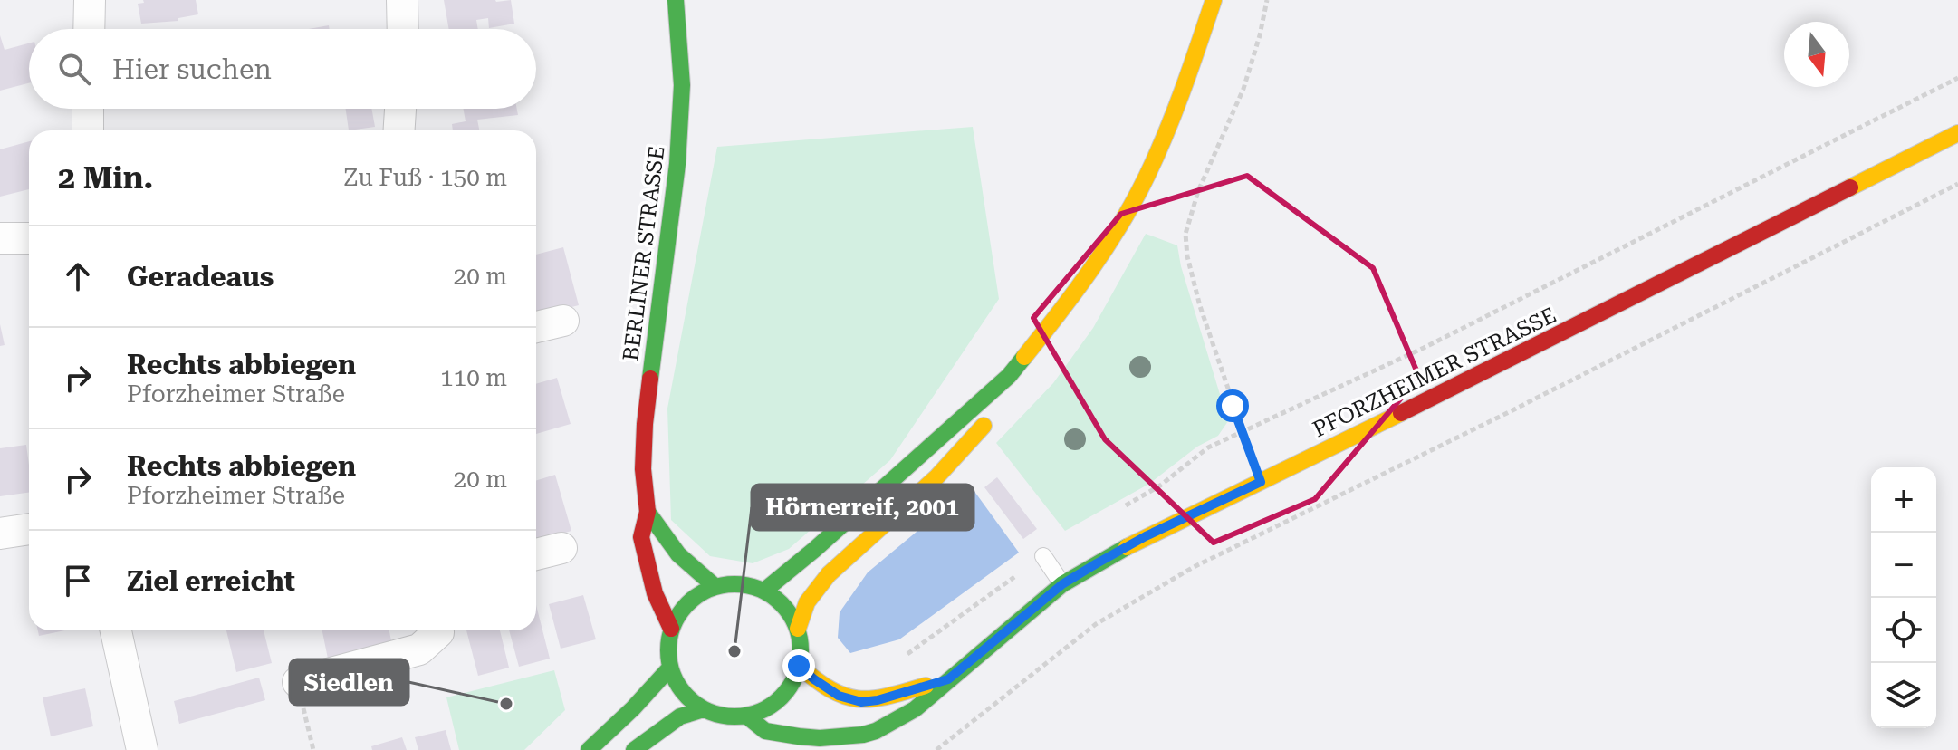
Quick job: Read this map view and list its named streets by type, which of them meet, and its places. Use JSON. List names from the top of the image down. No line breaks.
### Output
{"streets":{"street":["BERLINER STRASSE","PFORZHEIMER STRASSE"]},"crossings":[["BERLINER STRASSE","PFORZHEIMER STRASSE"]],"places":["Hörnerreif, 2001","Siedlen"],"north":"bottom","page":{"search":"Hier suchen","heading":["2 Min.","Zu Fuß · 150 m"],"list":[["Geradeaus","20 m"],["Rechts abbiegen","Pforzheimer Straße","110 m"],["Rechts abbiegen","Pforzheimer Straße","20 m"],"Ziel erreicht"],"map_buttons":["+","−"]}}
